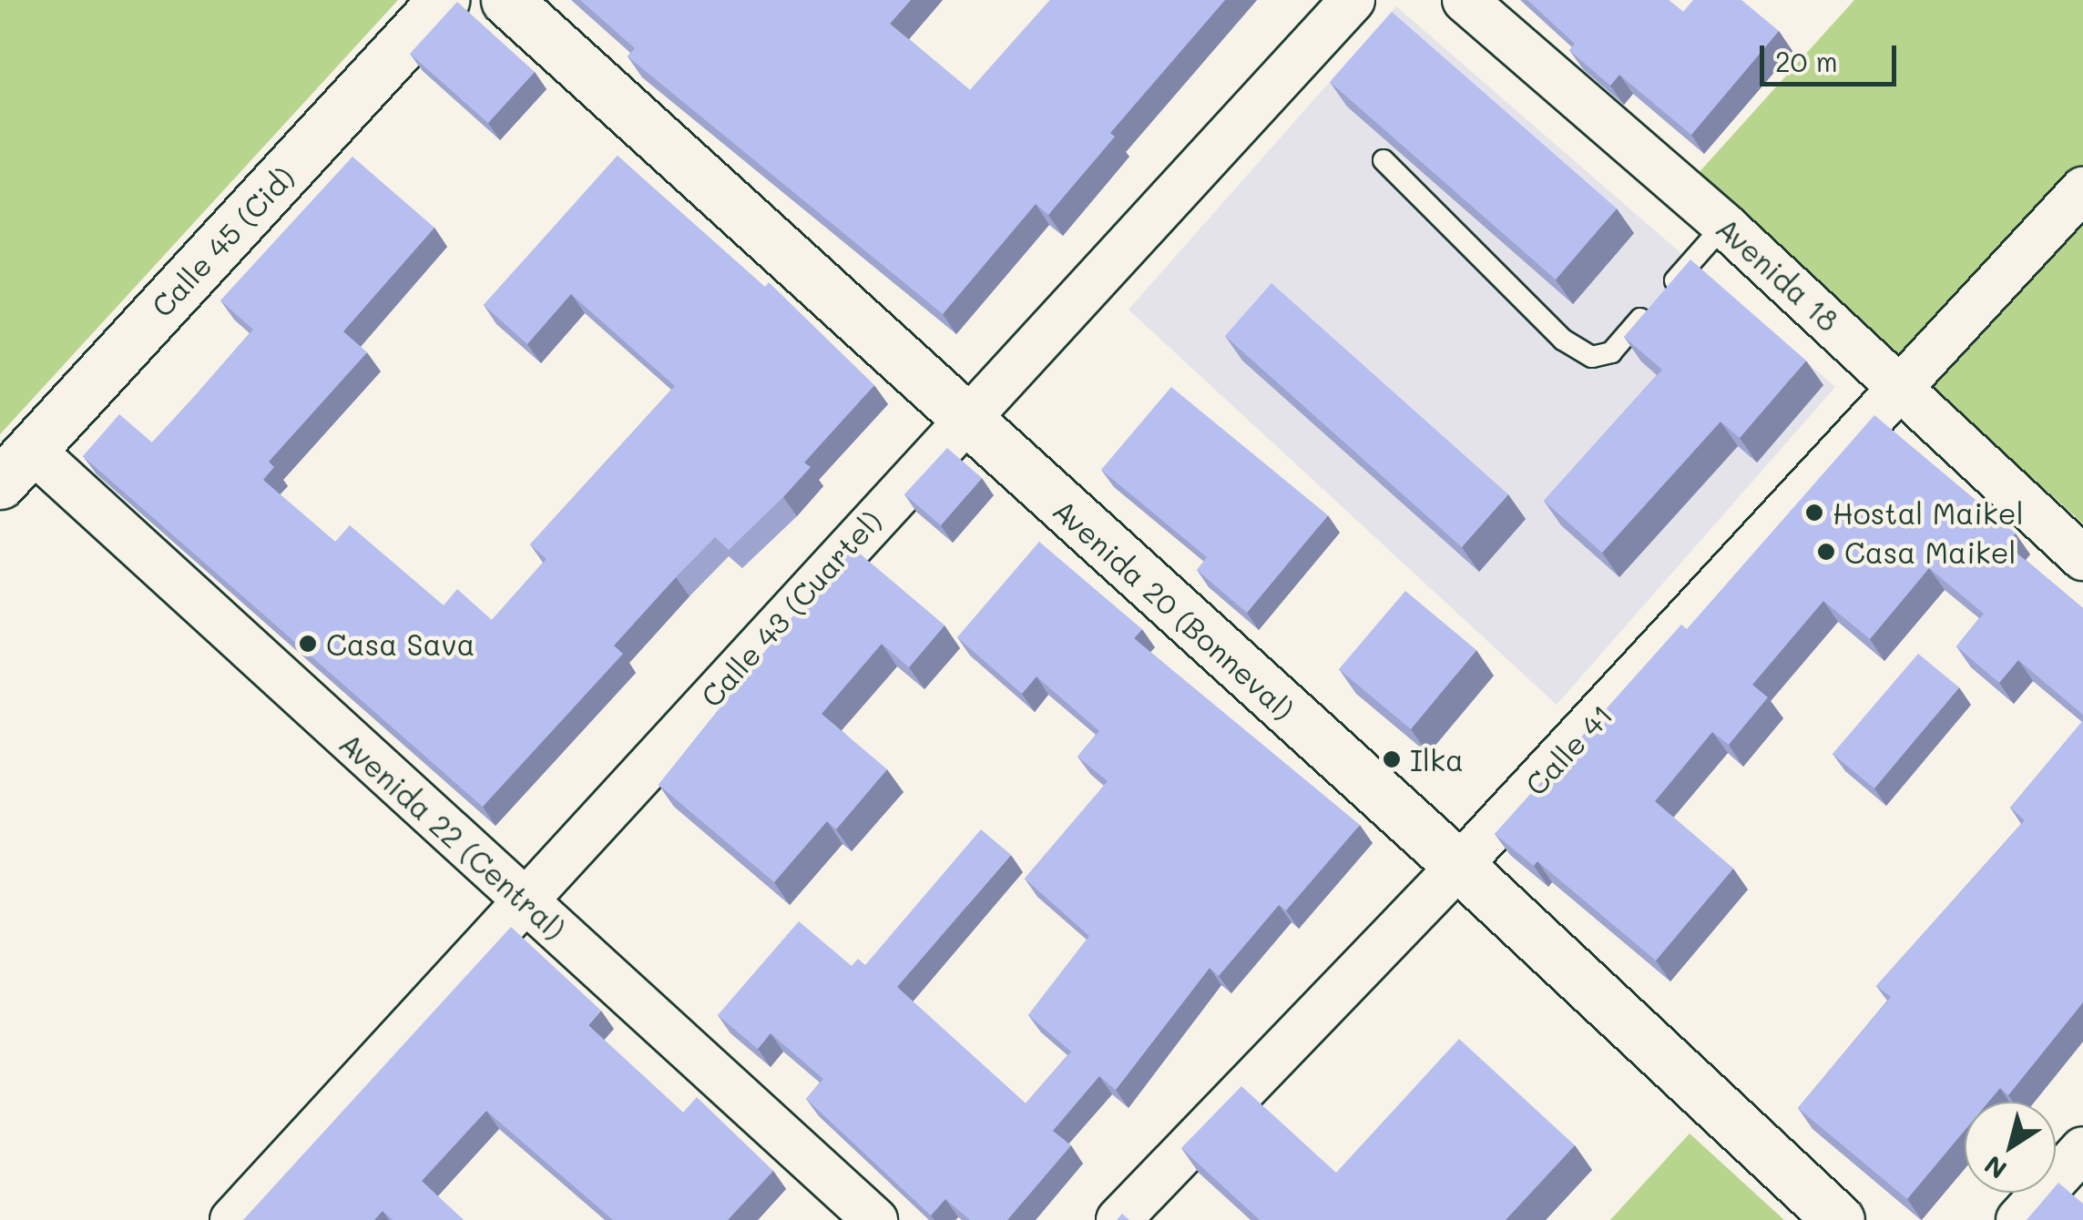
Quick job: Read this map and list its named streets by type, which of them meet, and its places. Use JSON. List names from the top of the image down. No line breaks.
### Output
{"streets":{"street":["Calle 45 (Cid)","Avenida 18","Calle 43 (Cuartel)","Avenida 20 (Bonneval)","Calle 41","Avenida 22 (Central)"]},"crossings":[["Calle 45 (Cid)","Avenida 22 (Central)"],["Avenida 18","Calle 41"],["Calle 43 (Cuartel)","Avenida 20 (Bonneval)"],["Calle 43 (Cuartel)","Avenida 22 (Central)"],["Avenida 20 (Bonneval)","Calle 41"]],"places":["Hostal Maikel","Casa Maikel","Casa Sava","Ilka"],"scale_bar":"20 m","north":"bottom left"}
